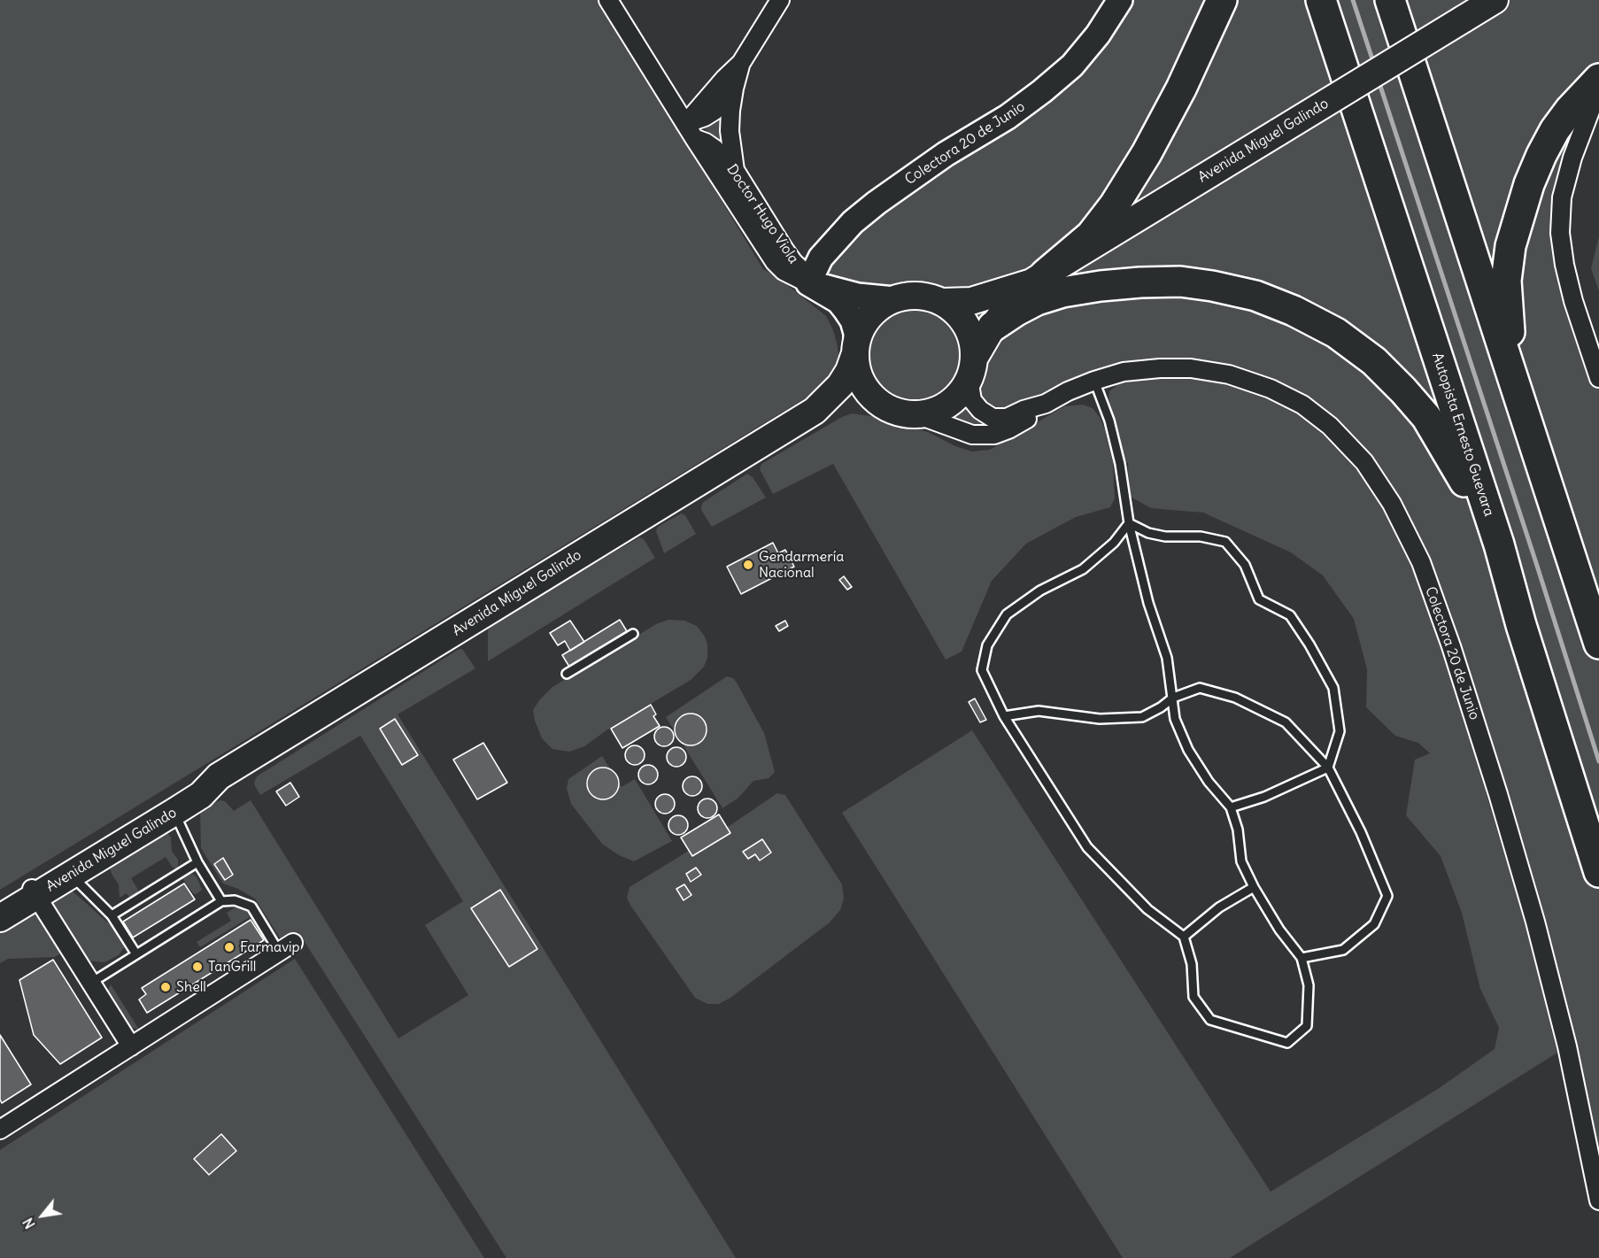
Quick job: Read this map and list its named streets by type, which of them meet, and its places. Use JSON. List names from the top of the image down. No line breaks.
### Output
{"streets":{"highway":["Autopista Ernesto Guevara"],"main road":["Avenida Miguel Galindo","Colectora 20 de Junio","Doctor Hugo Viola"]},"crossings":[["Avenida Miguel Galindo","Colectora 20 de Junio"],["Avenida Miguel Galindo","Doctor Hugo Viola"],["Colectora 20 de Junio","Doctor Hugo Viola"]],"places":["Gendarmería Nacional","Farmavip","TanGrill","Shell"],"north":"bottom left"}
